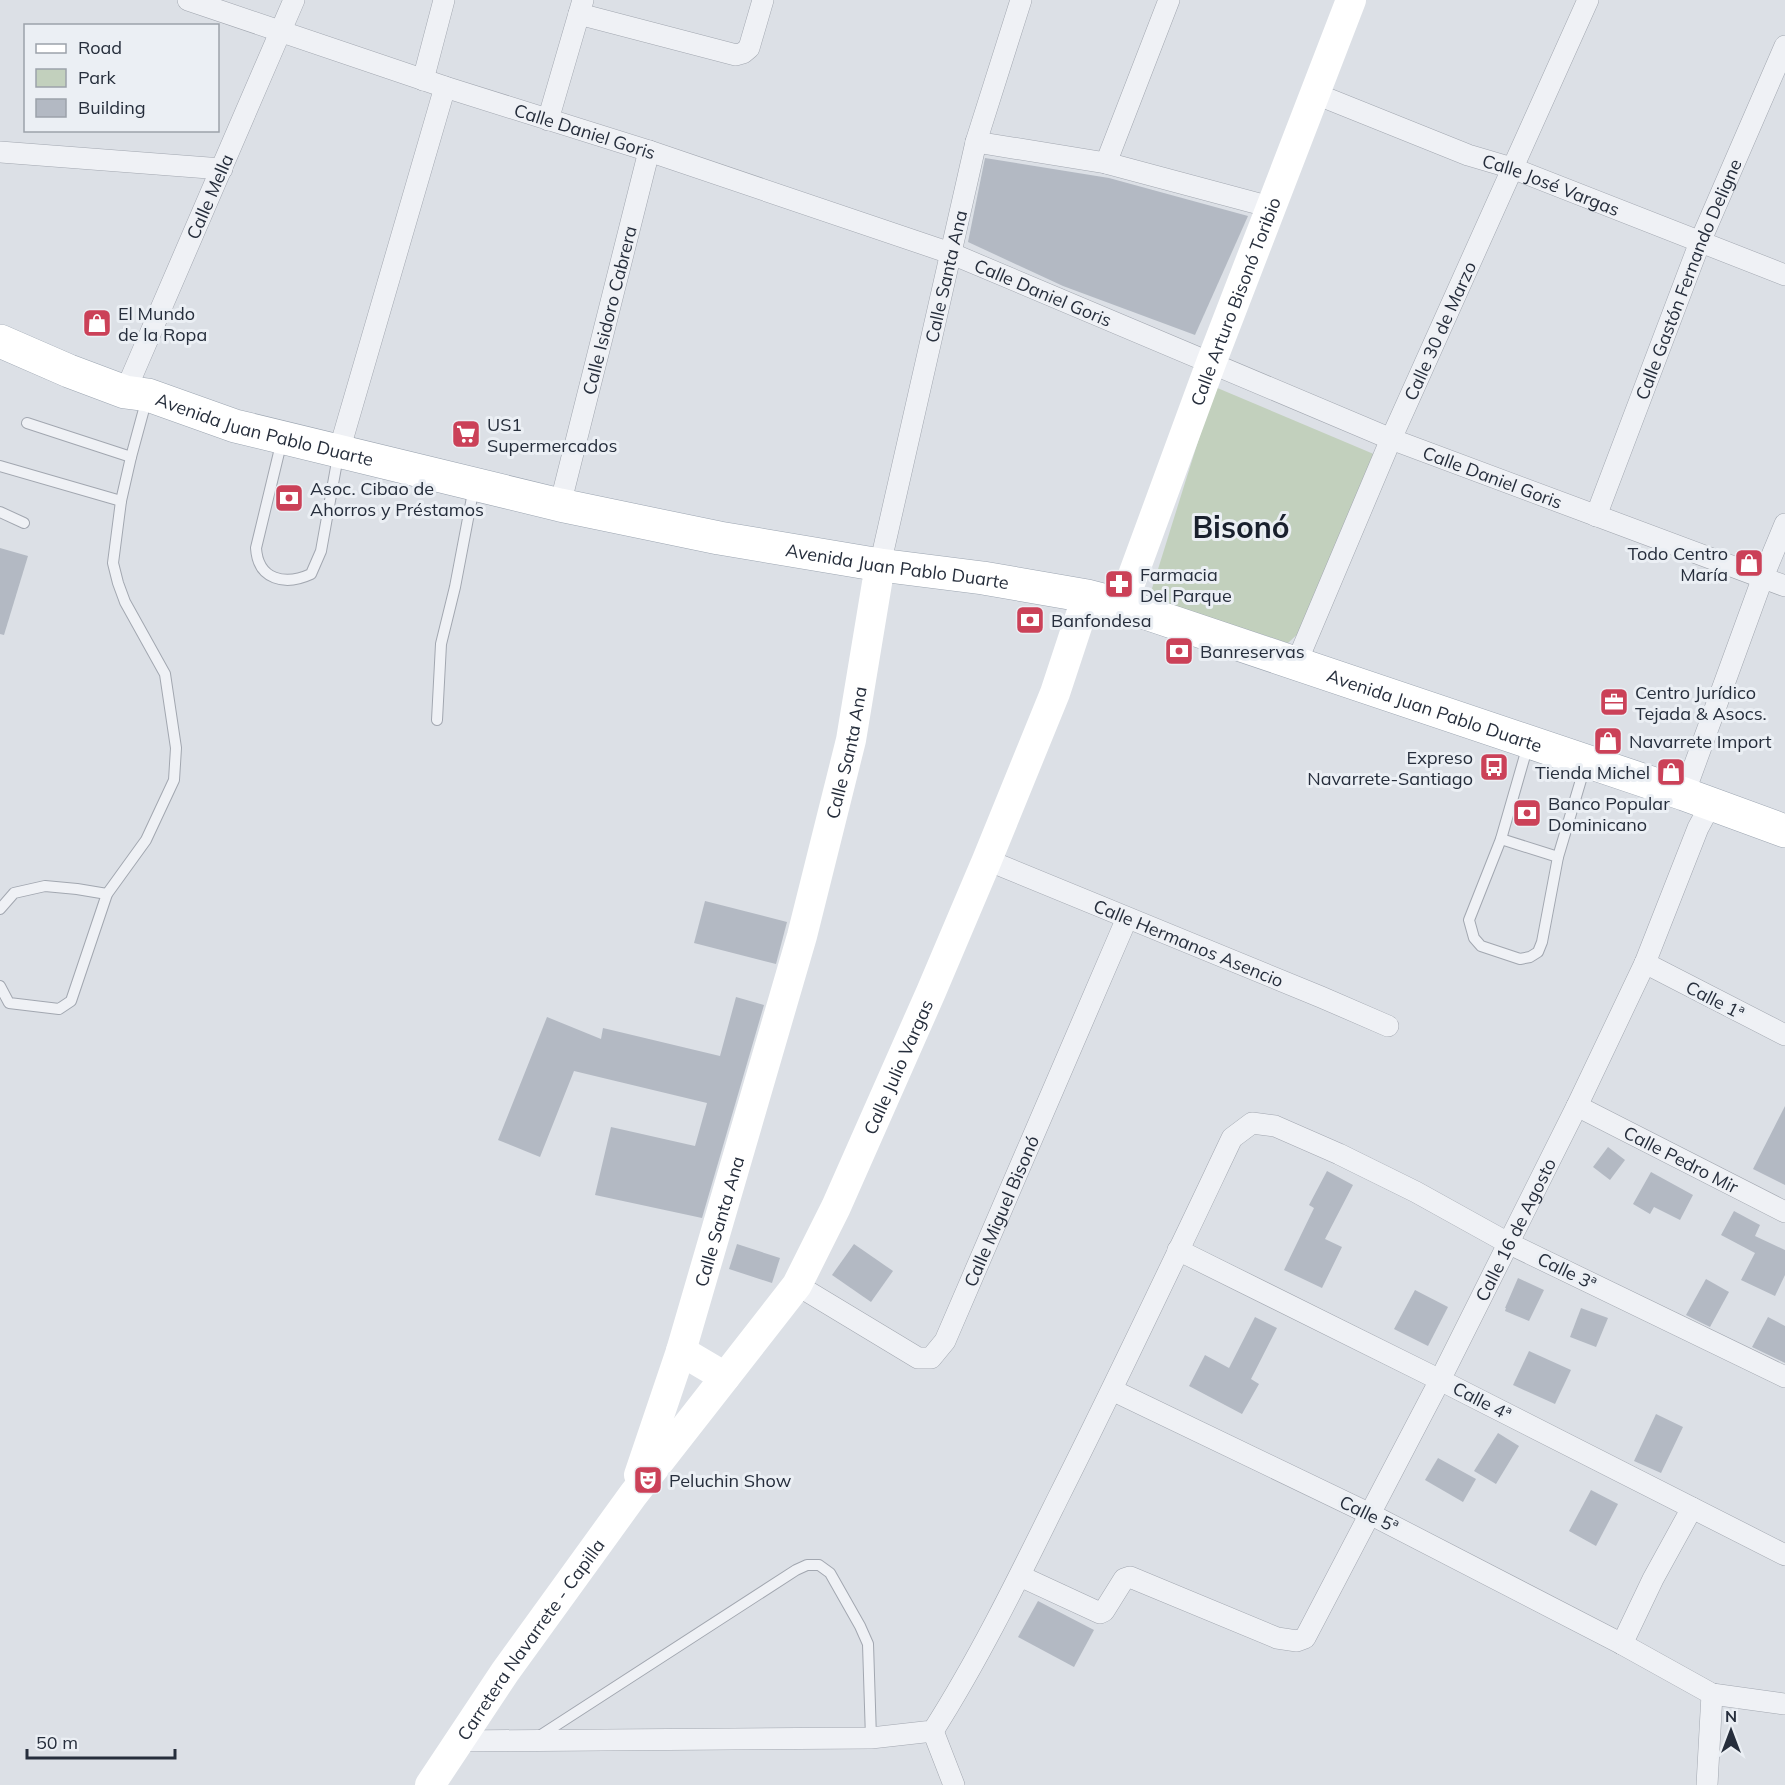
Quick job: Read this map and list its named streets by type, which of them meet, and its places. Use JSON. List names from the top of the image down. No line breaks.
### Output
{"streets":{"main road":["Calle Santa Ana","Calle Arturo Bisonó Toribio","Avenida Juan Pablo Duarte","Calle Julio Vargas","Carretera Navarrete - Capilla"],"street":["Calle Daniel Goris","Calle José Vargas","Calle Mella","Calle Gastón Fernando Deligne","Calle Isidoro Cabrera","Calle 30 de Marzo","Calle Hermanos Asencio","Calle 1ª","Calle Pedro Mir","Calle Miguel Bisonó","Calle 16 de Agosto","Calle 3ª","Calle 4ª","Calle 5ª"]},"crossings":[["Calle Daniel Goris","Calle Mella"],["Calle Daniel Goris","Calle Santa Ana"],["Calle Daniel Goris","Calle Gastón Fernando Deligne"],["Calle Daniel Goris","Calle Arturo Bisonó Toribio"],["Calle Daniel Goris","Calle Isidoro Cabrera"],["Calle Daniel Goris","Calle 30 de Marzo"],["Calle Daniel Goris","Calle 16 de Agosto"],["Calle José Vargas","Calle Gastón Fernando Deligne"],["Calle José Vargas","Calle Arturo Bisonó Toribio"],["Calle José Vargas","Calle 30 de Marzo"],["Calle Mella","Avenida Juan Pablo Duarte"],["Calle Santa Ana","Avenida Juan Pablo Duarte"],["Calle Santa Ana","Calle Julio Vargas"],["Calle Santa Ana","Carretera Navarrete - Capilla"],["Calle Arturo Bisonó Toribio","Avenida Juan Pablo Duarte"],["Calle Isidoro Cabrera","Avenida Juan Pablo Duarte"],["Calle 30 de Marzo","Avenida Juan Pablo Duarte"],["Avenida Juan Pablo Duarte","Calle Julio Vargas"],["Avenida Juan Pablo Duarte","Calle 16 de Agosto"],["Calle Hermanos Asencio","Calle Julio Vargas"],["Calle Hermanos Asencio","Calle Miguel Bisonó"],["Calle 1ª","Calle 16 de Agosto"],["Calle Julio Vargas","Calle Miguel Bisonó"],["Calle Julio Vargas","Carretera Navarrete - Capilla"],["Calle Pedro Mir","Calle 16 de Agosto"],["Calle 16 de Agosto","Calle 3ª"],["Calle 16 de Agosto","Calle 4ª"],["Calle 16 de Agosto","Calle 5ª"],["Calle 3ª","Calle 4ª"]],"districts":["Bisonó"],"places":{"shop":["El Mundo de la Ropa","Todo Centro María","Navarrete Import","Tienda Michel"],"supermarket":["US1 Supermercados"],"bank":["Asoc. Cibao de Ahorros y Préstamos","Banfondesa","Banreservas","Banco Popular Dominicano"],"pharmacy":["Farmacia Del Parque"],"office":["Centro Jurídico Tejada & Asocs."],"bus stop":["Expreso Navarrete-Santiago"],"theatre":["Peluchin Show"]},"legend":["Road","Park","Building"],"scale_bar":"50 m","north":"top"}
